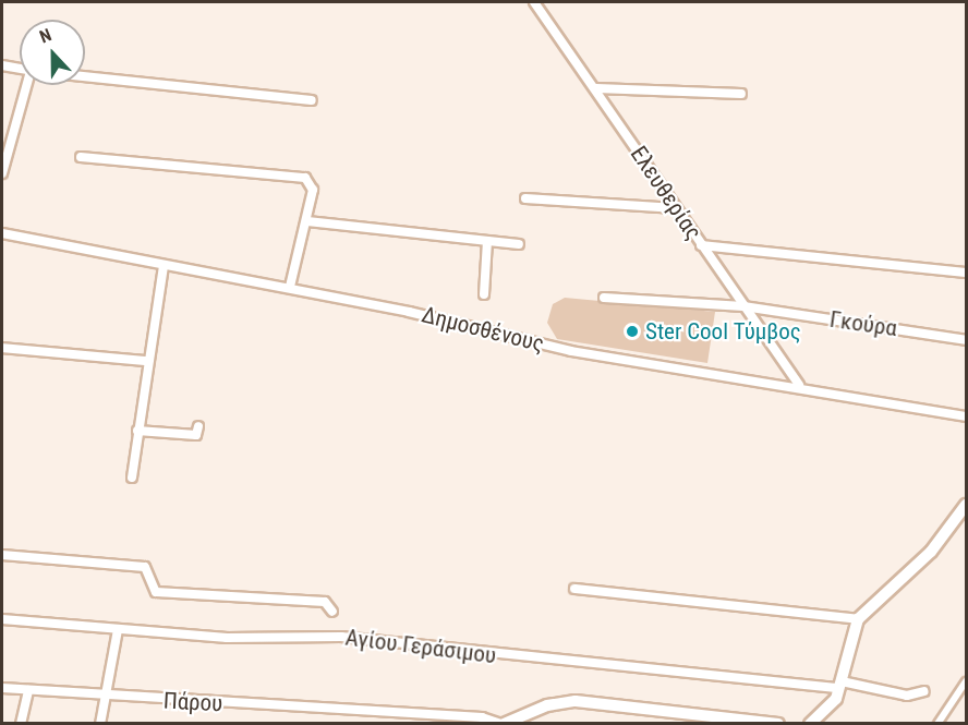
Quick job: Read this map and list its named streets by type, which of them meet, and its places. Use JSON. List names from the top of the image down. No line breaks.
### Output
{"streets":{"street":["Ελευθερίας","Γκούρα","Δημοσθένους","Αγίου Γεράσιμου","Πάρου"]},"crossings":[["Ελευθερίας","Γκούρα"],["Ελευθερίας","Δημοσθένους"]],"places":["Ster Cool Τύμβος"],"north":"top"}
